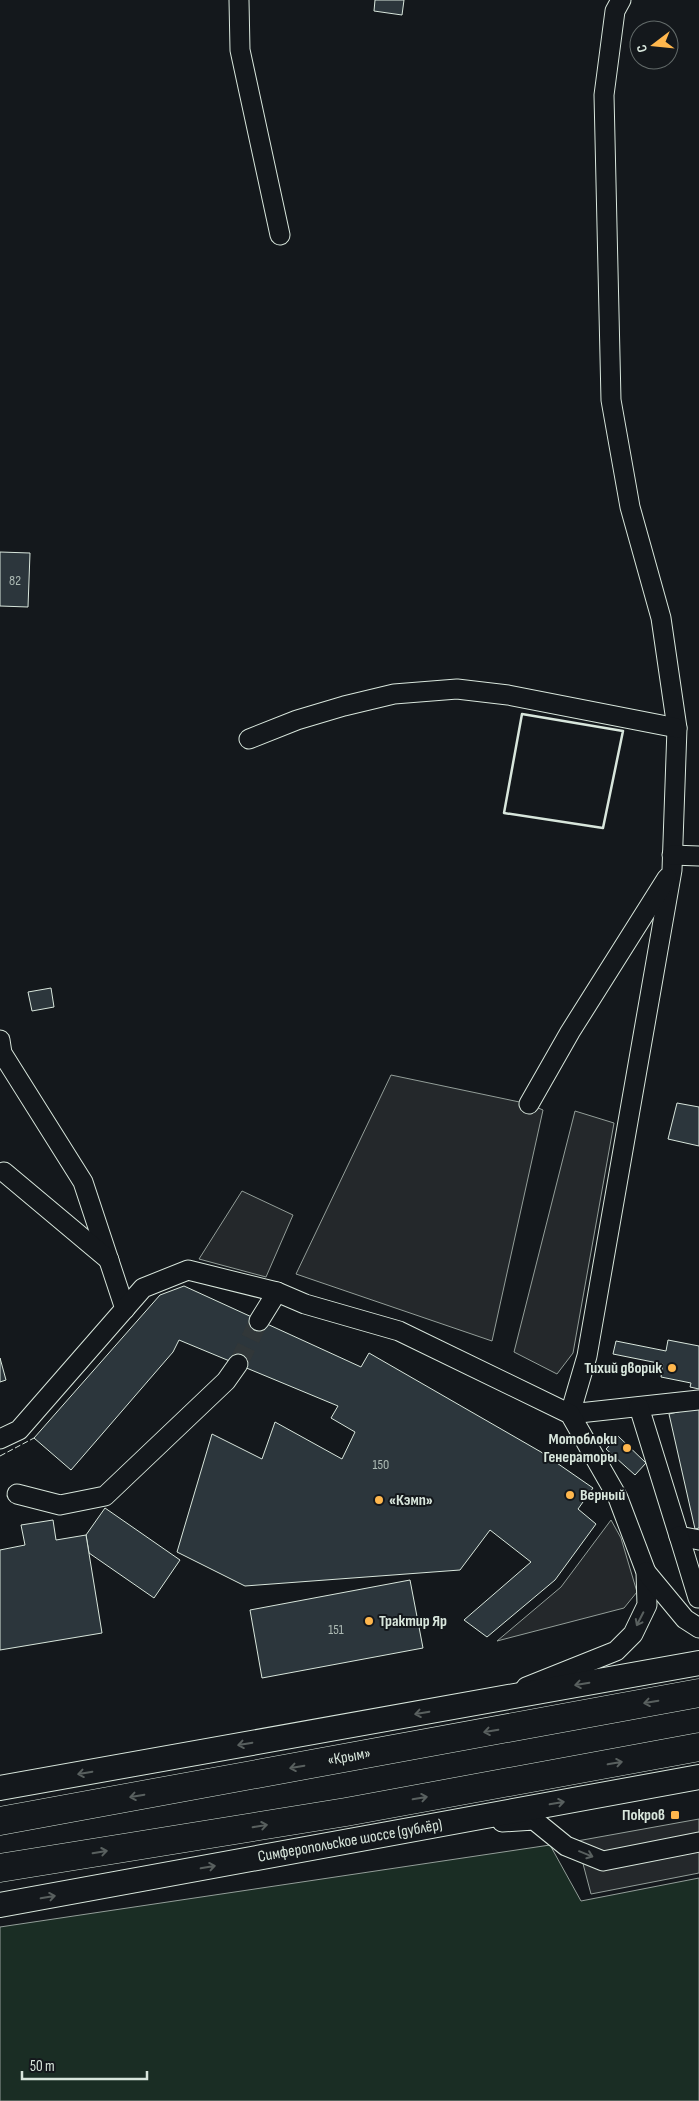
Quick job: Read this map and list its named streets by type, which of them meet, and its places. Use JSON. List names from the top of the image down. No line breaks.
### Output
{"streets":{"highway":["«Крым»"],"main road":["Симферопольское шоссе (дублёр)"]},"places":{"other":["Тихий дворик","Мотоблоки Генераторы","Верный","«Кэмп»","Трактир Яр"],"transit":["Покров"]},"house_numbers":["82","150","151"],"scale_bar":"50 m","north":"left"}
